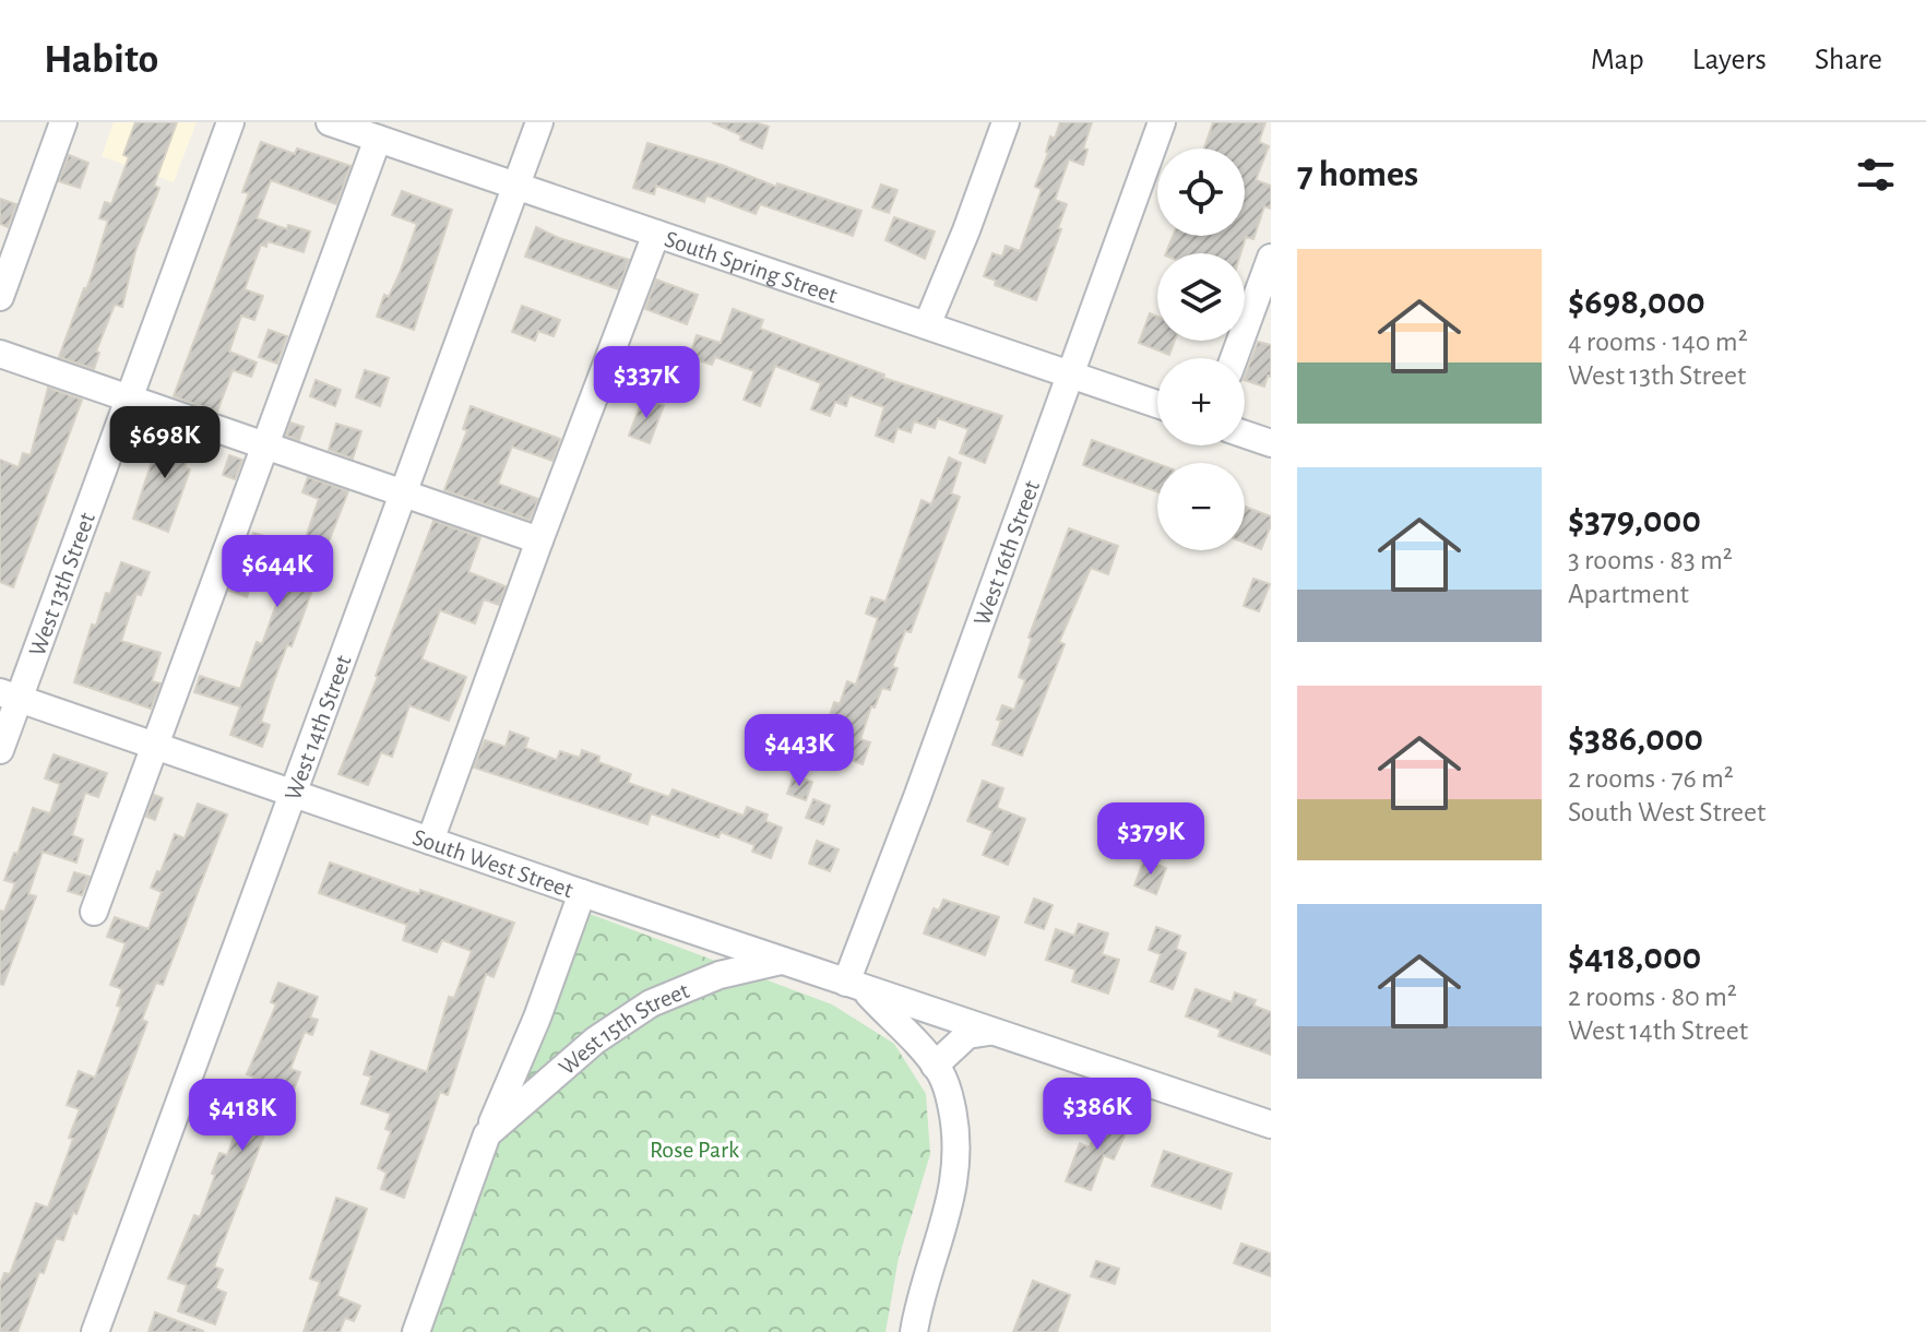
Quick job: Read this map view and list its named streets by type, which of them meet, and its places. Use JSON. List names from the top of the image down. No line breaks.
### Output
{"streets":{"street":["South Spring Street","West 16th Street","West 13th Street","West 14th Street","South West Street","West 15th Street"]},"crossings":[["South Spring Street","West 16th Street"],["South Spring Street","West 14th Street"],["West 16th Street","South West Street"],["West 13th Street","South West Street"],["West 14th Street","South West Street"],["South West Street","West 15th Street"]],"parks":["Rose Park"],"page":{"header":"Habito","nav":["Map","Layers","Share"],"heading":"7 homes","map_buttons":["+","−"],"list":[{"name":"$698,000","note":"4 rooms · 140 m² · West 13th Street"},{"name":"$379,000","note":"3 rooms · 83 m² · Apartment"},{"name":"$386,000","note":"2 rooms · 76 m² · South West Street"},{"name":"$418,000","note":"2 rooms · 80 m² · West 14th Street"}],"price":["$337K","$698K","$644K","$443K","$379K","$386K","$418K"]}}
